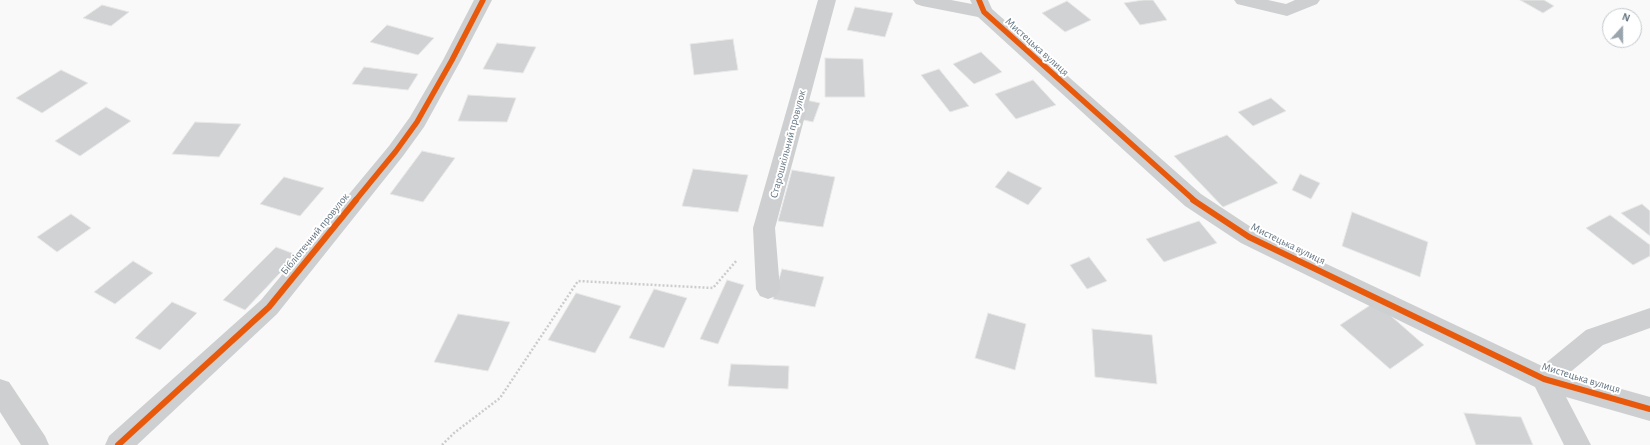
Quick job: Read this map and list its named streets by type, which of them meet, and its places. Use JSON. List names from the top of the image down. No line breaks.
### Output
{"streets":{"street":["Мистецька вулиця","Старошкільний провулок","Бібліотечний провулок"]},"north":"top"}
